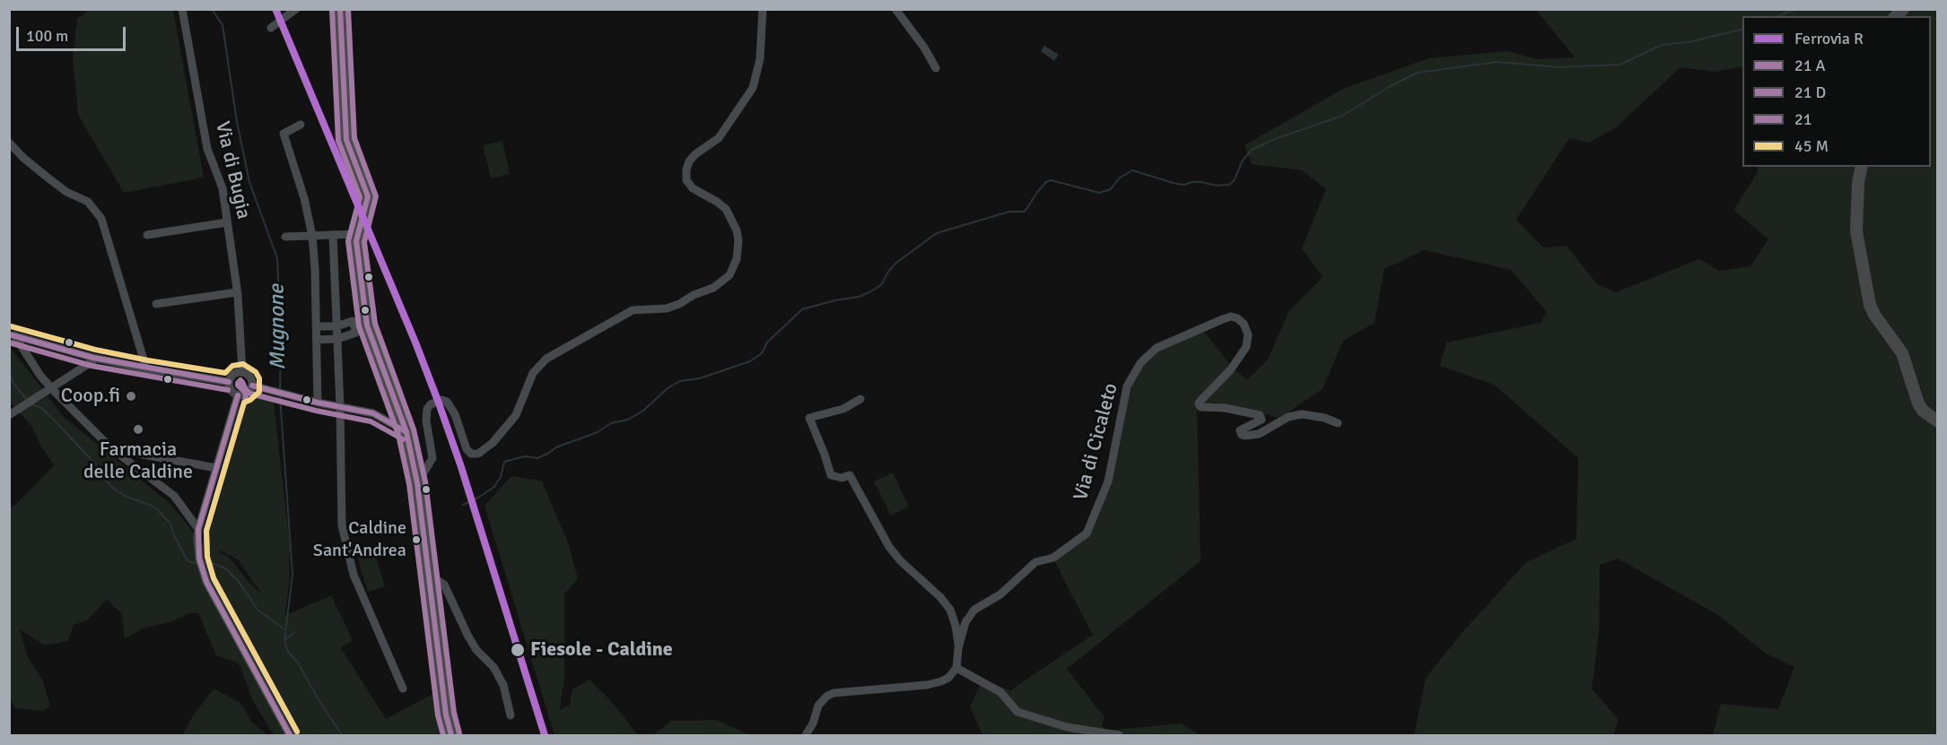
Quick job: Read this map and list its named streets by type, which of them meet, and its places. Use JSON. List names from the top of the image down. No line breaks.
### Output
{"streets":{"street":["Via di Bugia","Via di Cicaleto"]},"water":["Mugnone"],"places":["Coop.fi","Farmacia delle Caldine","Caldine Sant'Andrea","Fiesole - Caldine"],"lines":["rail line R","transit line 21"],"legend":["Ferrovia R","21 A","21 D","21","45 M"],"scale_bar":"100 m"}
